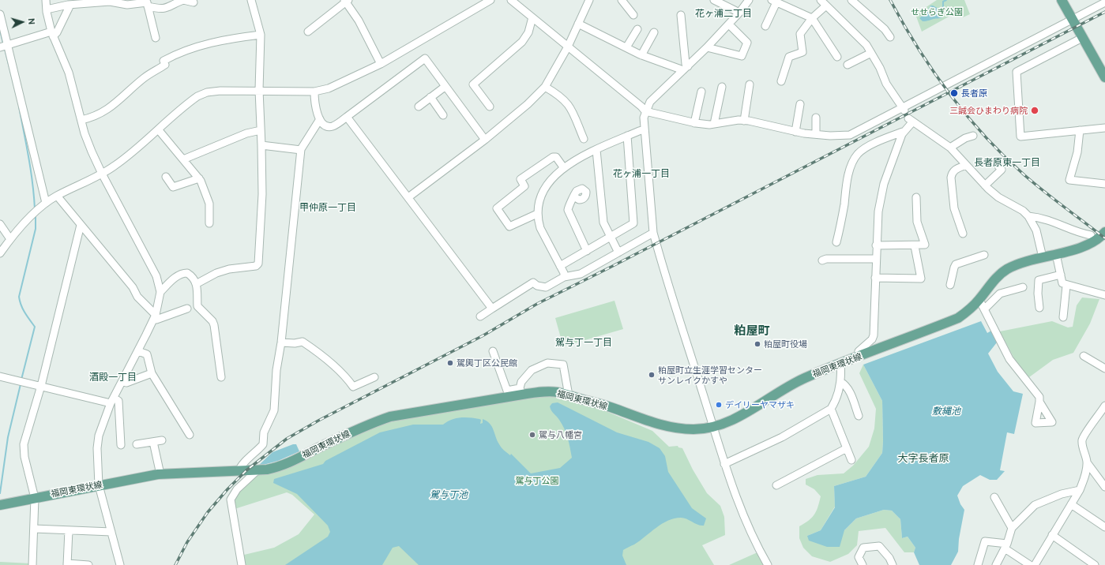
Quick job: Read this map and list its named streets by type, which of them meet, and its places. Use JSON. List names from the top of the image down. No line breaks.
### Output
{"streets":{"main road":["福岡東環状線"]},"districts":["花ヶ浦二丁目","長者原東一丁目","花ヶ浦一丁目","甲仲原一丁目","粕屋町","駕与丁一丁目","酒殿一丁目","大字長者原"],"water":["敷縄池","駕与丁池"],"parks":["せせらぎ公園","駕与丁公園"],"places":["長者原","三誠会ひまわり病院","粕屋町役場","駕輿丁区公民館","粕屋町立生涯学習センター サンレイクかすや","デイリーヤマザキ","駕与八幡宮"],"north":"right"}
